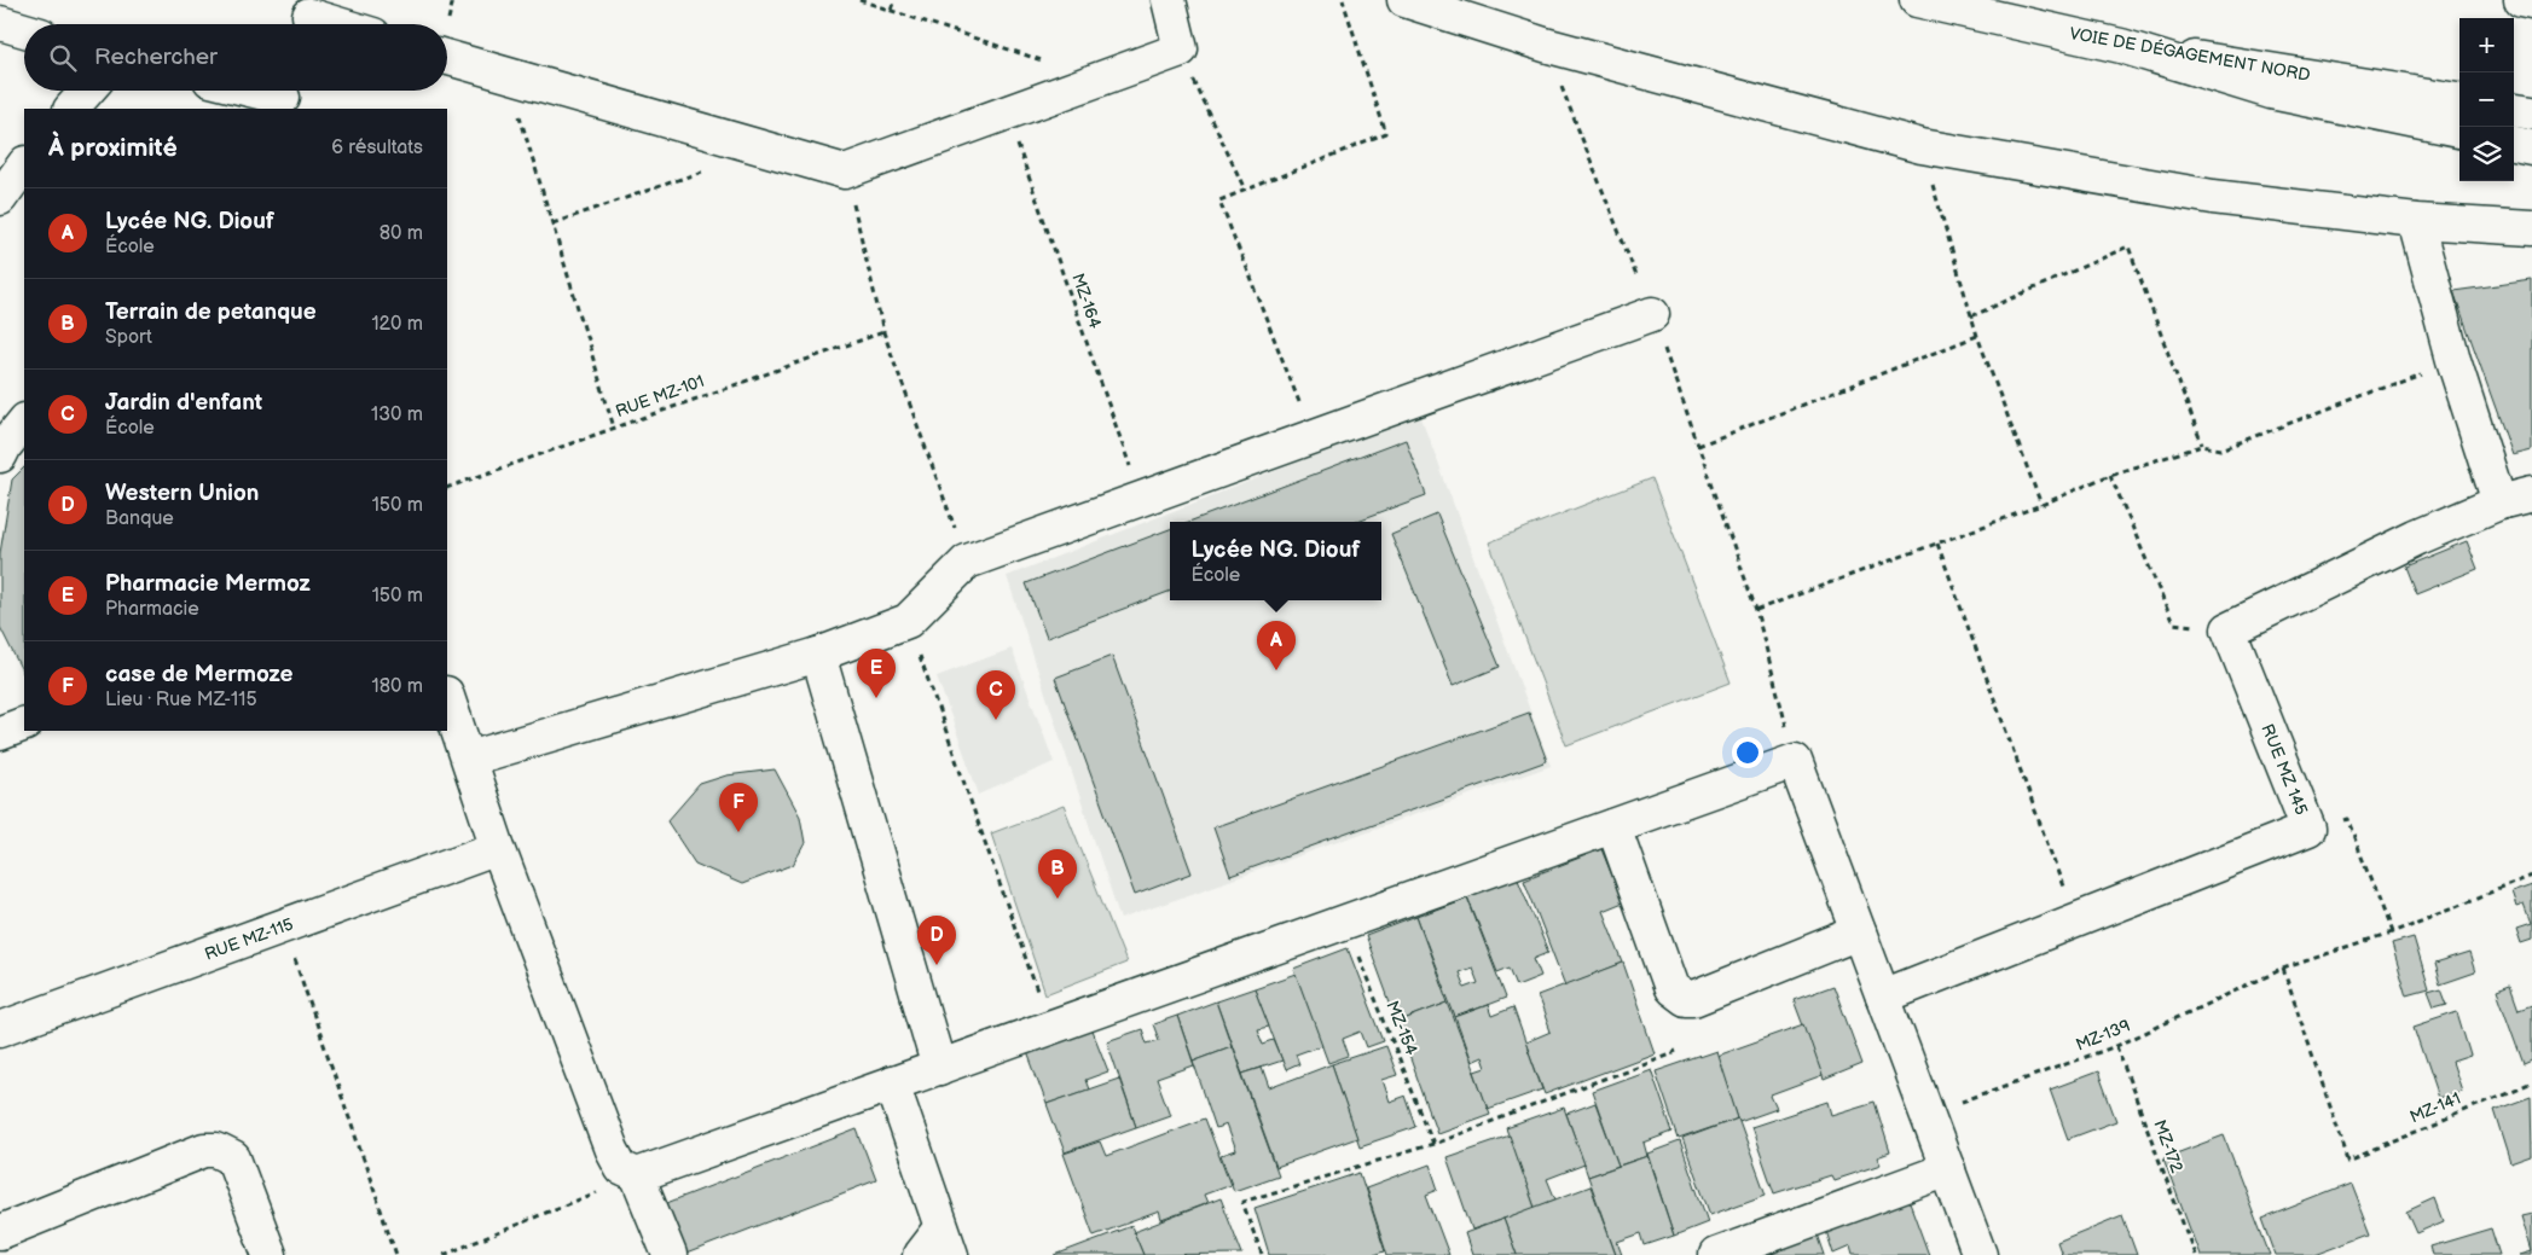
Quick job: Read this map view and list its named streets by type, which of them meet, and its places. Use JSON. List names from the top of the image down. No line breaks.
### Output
{"streets":{"main road":["VOIE DE DÉGAGEMENT NORD","RUE MZ 145","RUE MZ-115"],"path":["MZ-164","RUE MZ-101","MZ-154","MZ-139","MZ-141","MZ-172"]},"crossings":[["MZ-139","MZ-141"],["MZ-139","MZ-172"]],"page":{"map_buttons":["+","−"],"search":"Rechercher","heading":["À proximité","6 résultats"],"list":[{"mark":"A","name":"Lycée NG. Diouf","note":"École","value":"80 m"},{"mark":"B","name":"Terrain de petanque","note":"Sport","value":"120 m"},{"mark":"C","name":"Jardin d'enfant","note":"École","value":"130 m"},{"mark":"D","name":"Western Union","note":"Banque","value":"150 m"},{"mark":"E","name":"Pharmacie Mermoz","note":"Pharmacie","value":"150 m"},{"mark":"F","name":"case de Mermoze","note":"Lieu · Rue MZ-115","value":"180 m"}],"popup":["Lycée NG. Diouf","École"],"pins":["A","E","C","F","B","D"]}}
